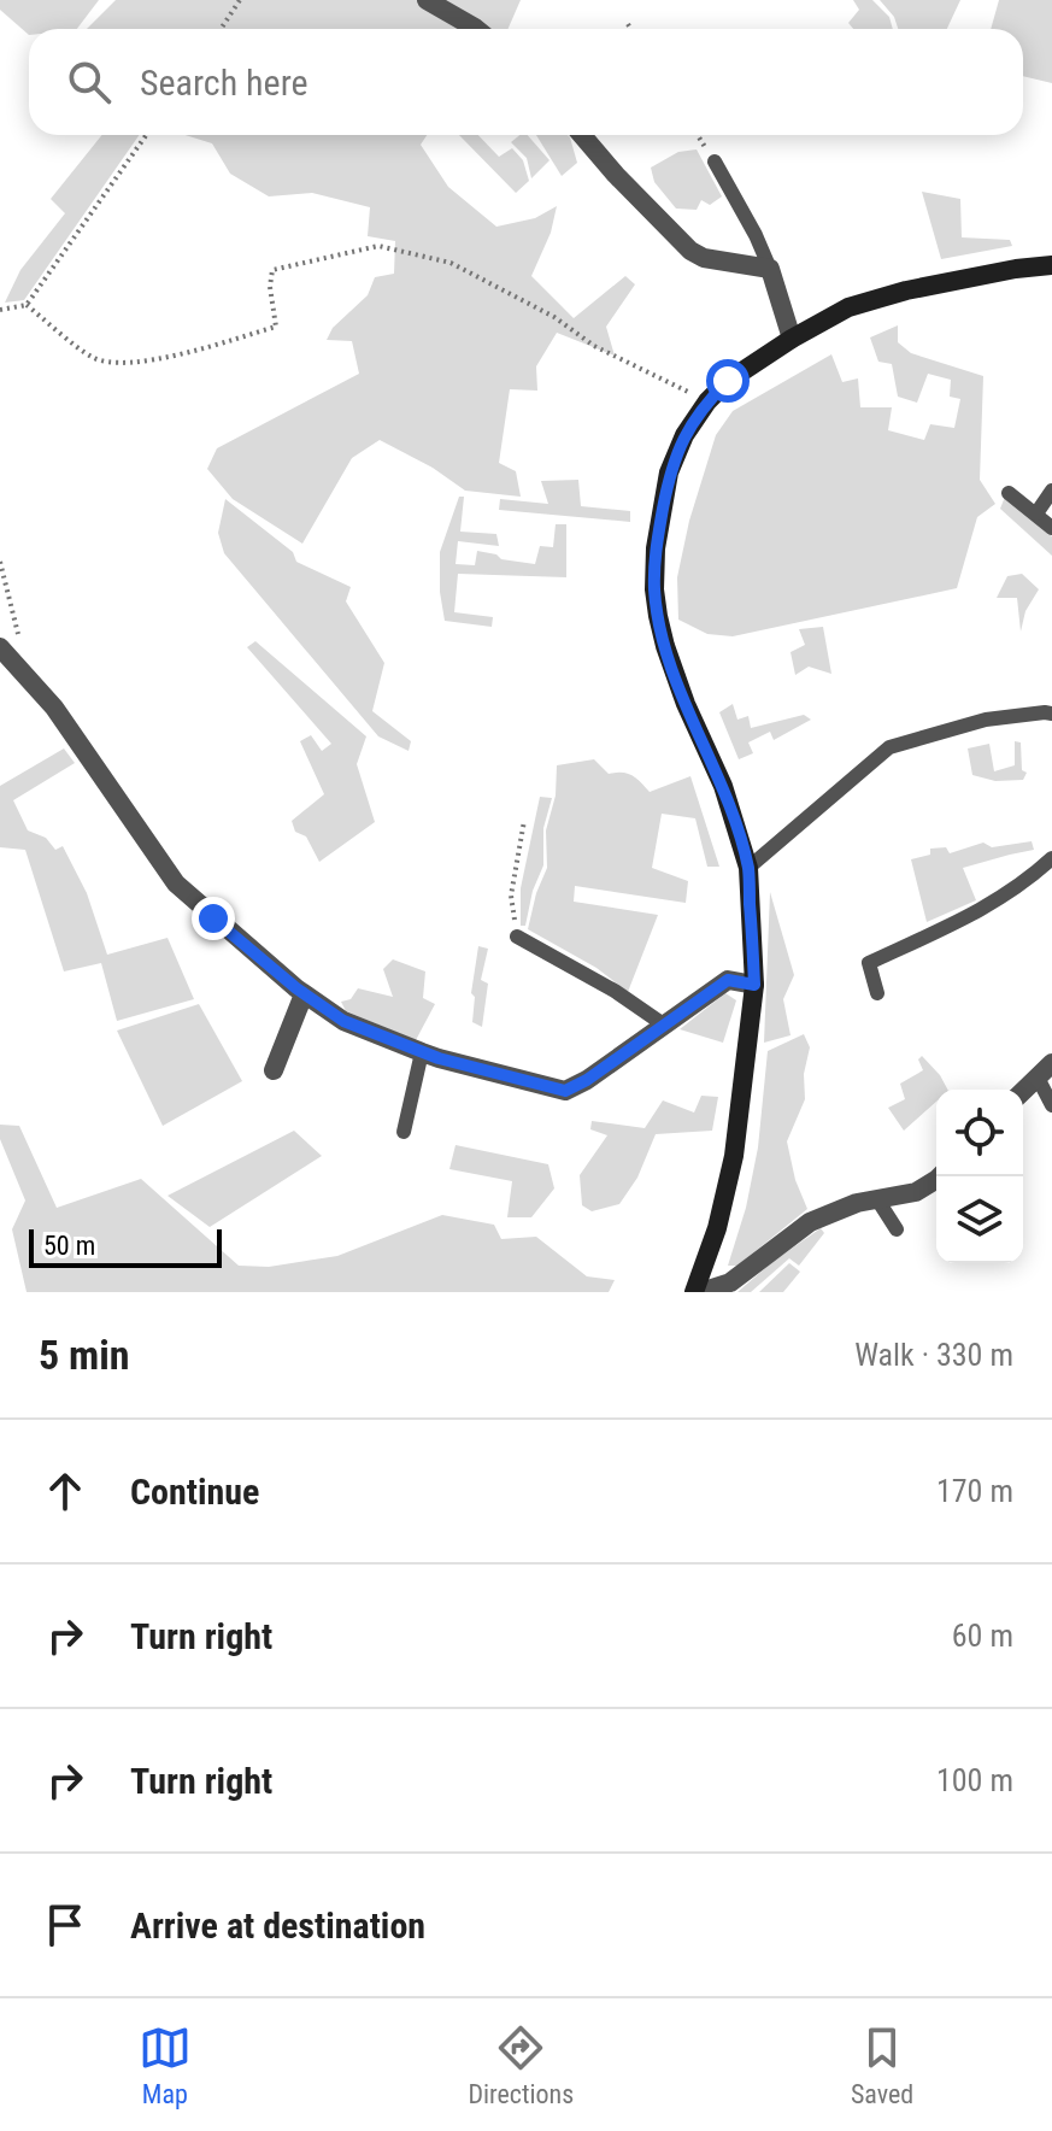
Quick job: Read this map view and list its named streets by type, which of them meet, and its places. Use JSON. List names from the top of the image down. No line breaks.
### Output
{"scale_bar":"50 m","page":{"search":"Search here","scale":"50 m","heading":["5 min","Walk · 330 m"],"list":[["Continue","170 m"],["Turn right","60 m"],["Turn right","100 m"],"Arrive at destination"],"nav":["Map","Directions","Saved"]}}
